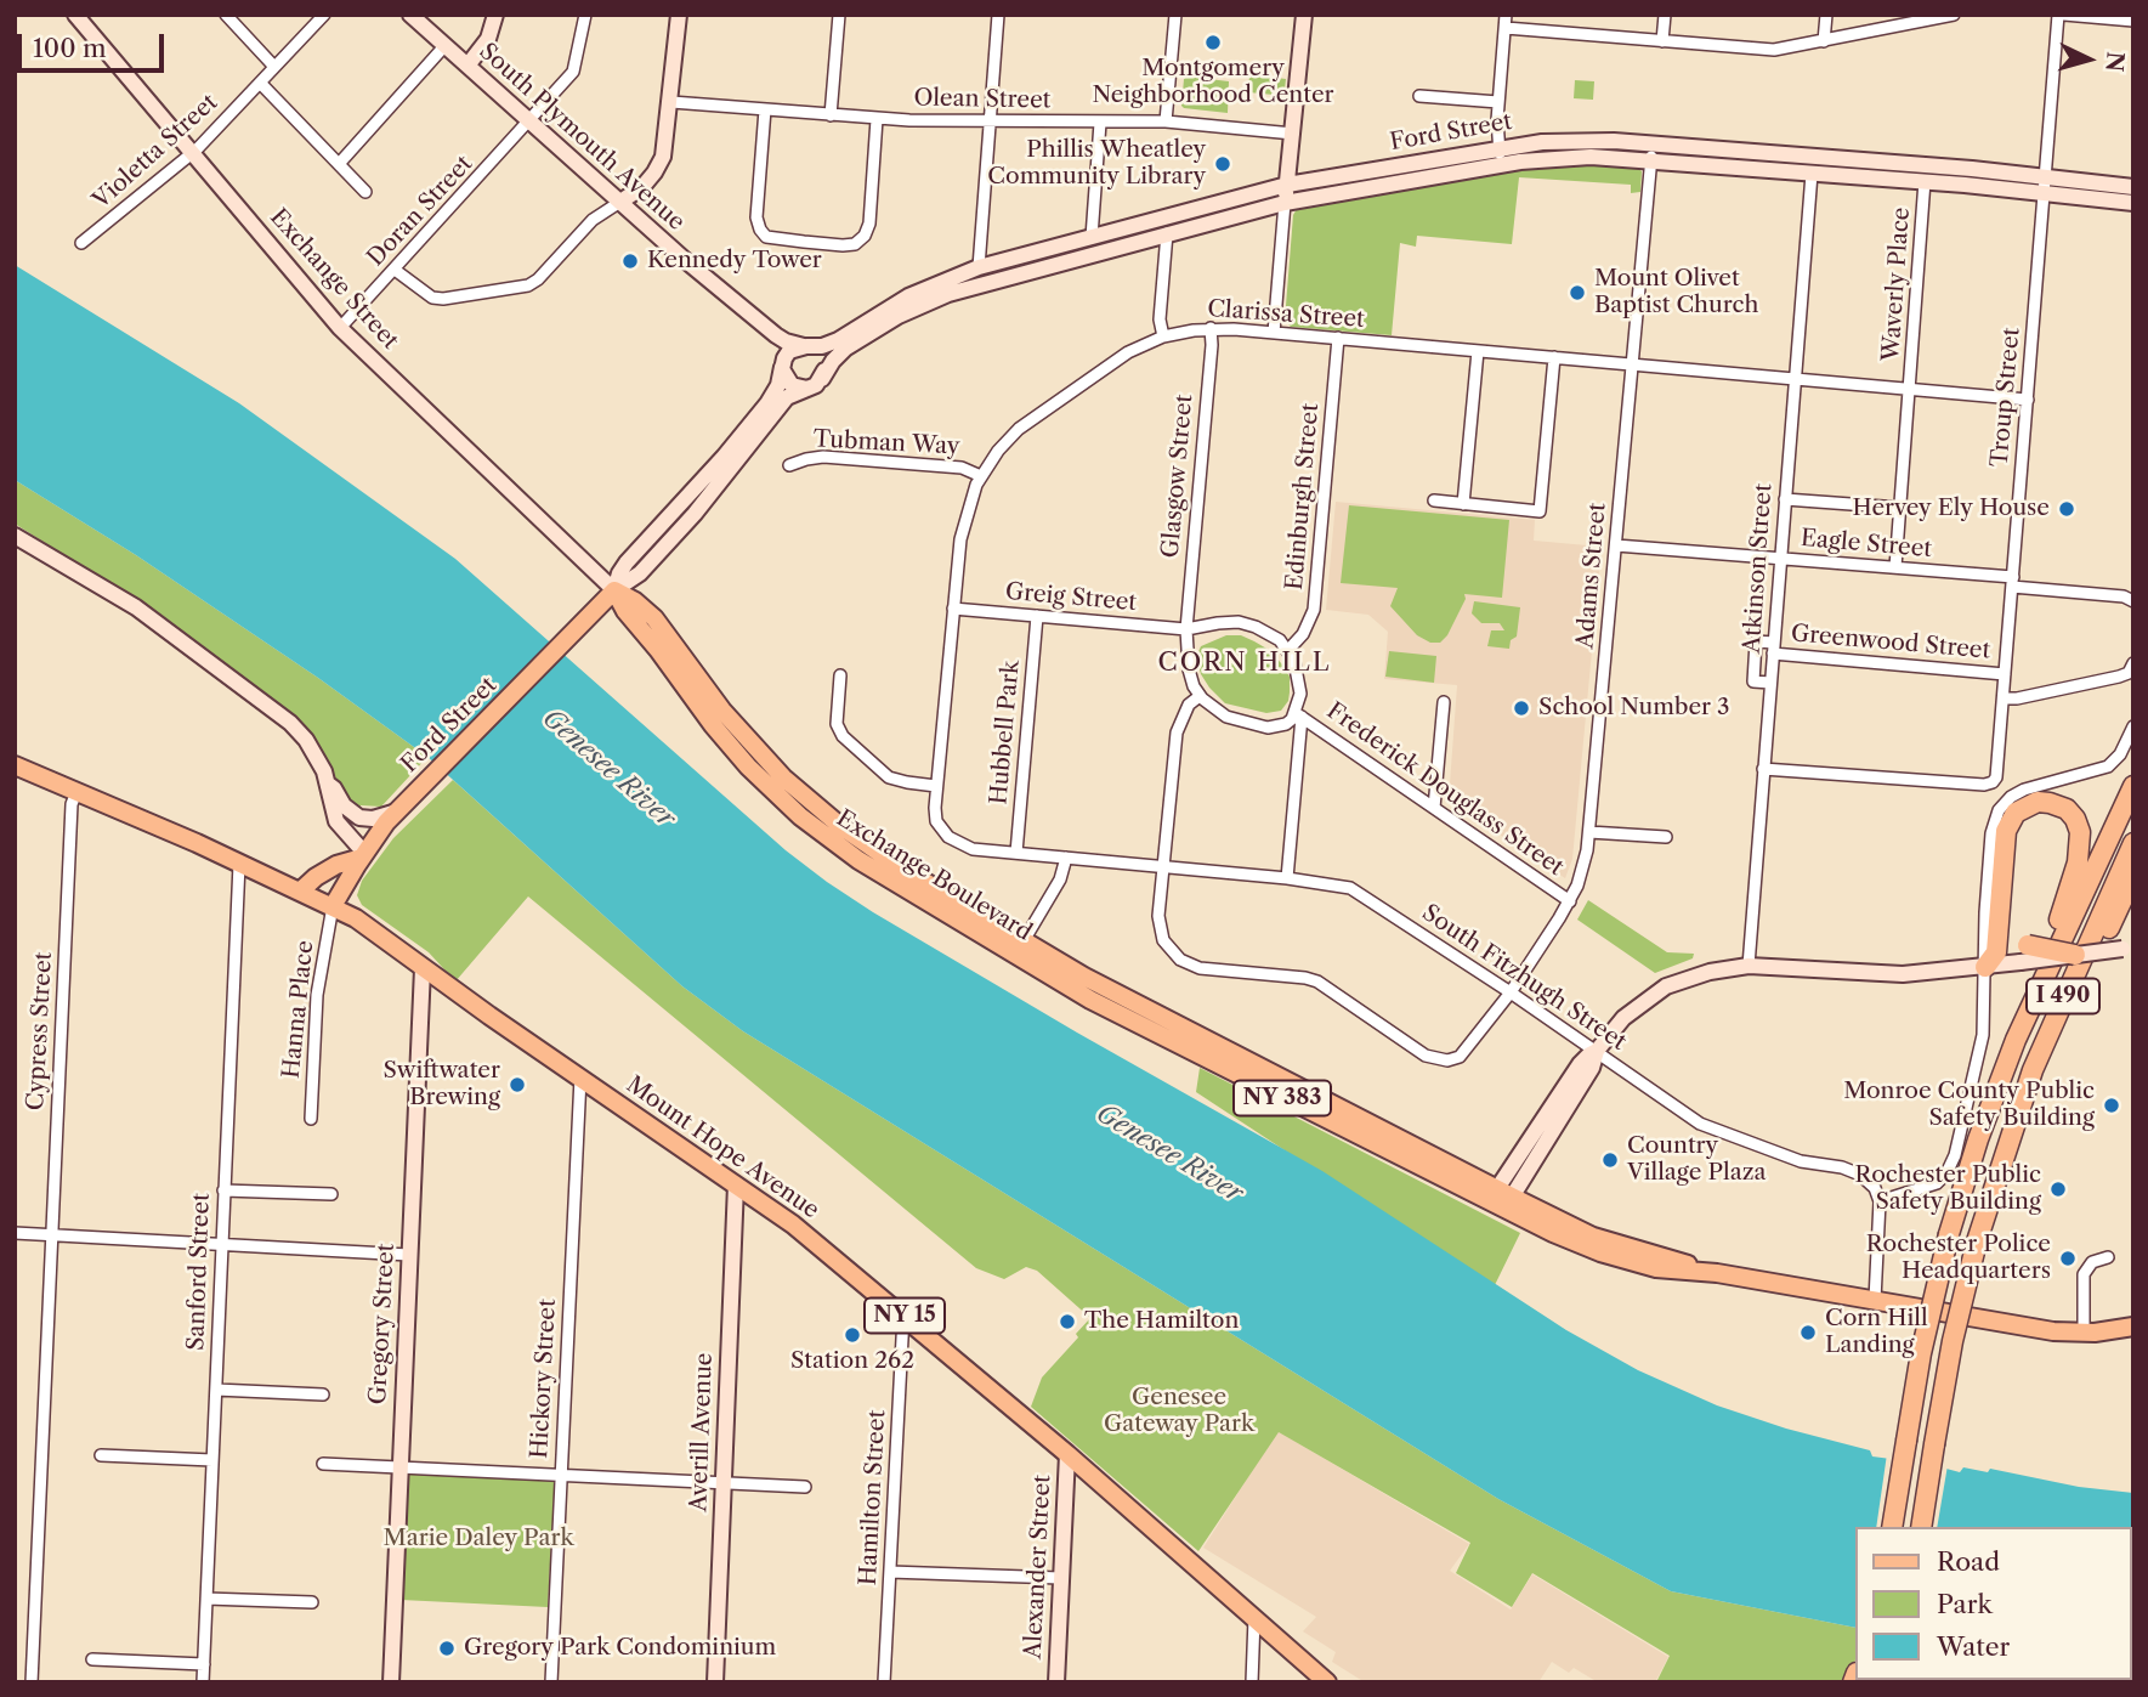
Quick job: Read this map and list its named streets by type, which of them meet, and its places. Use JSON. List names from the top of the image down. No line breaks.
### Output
{"streets":{"highway":["I 490"],"main road":["Ford Street","South Plymouth Avenue","Exchange Street","Exchange Boulevard","NY 383","Mount Hope Avenue","NY 15","Gregory Street","Averill Avenue","Alexander Street"],"street":["Olean Street","Violetta Street","Doran Street","Waverly Place","Clarissa Street","Troup Street","Tubman Way","Glasgow Street","Edinburgh Street","Eagle Street","Atkinson Street","Adams Street","Greig Street","Greenwood Street","Hubbell Park","Frederick Douglass Street","South Fitzhugh Street","Hanna Place","Cypress Street","Sanford Street","Hickory Street","Hamilton Street"]},"crossings":[["Ford Street","South Plymouth Avenue"],["Ford Street","Exchange Street"],["Ford Street","Waverly Place"],["Ford Street","Troup Street"],["Ford Street","Atkinson Street"],["Ford Street","Adams Street"],["Ford Street","Exchange Boulevard"],["Ford Street","Hanna Place"],["Ford Street","Mount Hope Avenue"],["South Plymouth Avenue","Doran Street"],["Violetta Street","Exchange Street"],["Doran Street","Exchange Street"],["Exchange Street","Exchange Boulevard"],["Waverly Place","Clarissa Street"],["Waverly Place","Eagle Street"],["Clarissa Street","Troup Street"],["Clarissa Street","Tubman Way"],["Clarissa Street","Glasgow Street"],["Clarissa Street","Edinburgh Street"],["Clarissa Street","Atkinson Street"],["Clarissa Street","Adams Street"],["Clarissa Street","Greig Street"],["Clarissa Street","Hubbell Park"],["Clarissa Street","South Fitzhugh Street"],["Troup Street","Eagle Street"],["Troup Street","Atkinson Street"],["Troup Street","Greenwood Street"],["Glasgow Street","Edinburgh Street"],["Glasgow Street","Greig Street"],["Glasgow Street","Frederick Douglass Street"],["Edinburgh Street","Greig Street"],["Edinburgh Street","Frederick Douglass Street"],["Eagle Street","Atkinson Street"],["Eagle Street","Adams Street"],["Atkinson Street","Greenwood Street"],["Adams Street","Frederick Douglass Street"],["Adams Street","South Fitzhugh Street"],["Greig Street","Hubbell Park"],["Greig Street","Frederick Douglass Street"],["Hubbell Park","South Fitzhugh Street"],["Hanna Place","Mount Hope Avenue"],["Cypress Street","Mount Hope Avenue"],["Mount Hope Avenue","Sanford Street"],["Mount Hope Avenue","Gregory Street"],["Mount Hope Avenue","Hickory Street"],["Mount Hope Avenue","Averill Avenue"],["Mount Hope Avenue","Hamilton Street"],["Mount Hope Avenue","Alexander Street"]],"districts":["CORN HILL"],"water":["Genesee River"],"parks":["Genesee Gateway Park","Marie Daley Park"],"places":["Montgomery Neighborhood Center","Phillis Wheatley Community Library","Kennedy Tower","Mount Olivet Baptist Church","Hervey Ely House","School Number 3","Swiftwater Brewing","Monroe County Public Safety Building","Country Village Plaza","Rochester Public Safety Building","Rochester Police Headquarters","The Hamilton","Corn Hill Landing","Station 262","Gregory Park Condominium"],"legend":["Road","Park","Water"],"scale_bar":"100 m","north":"right"}
